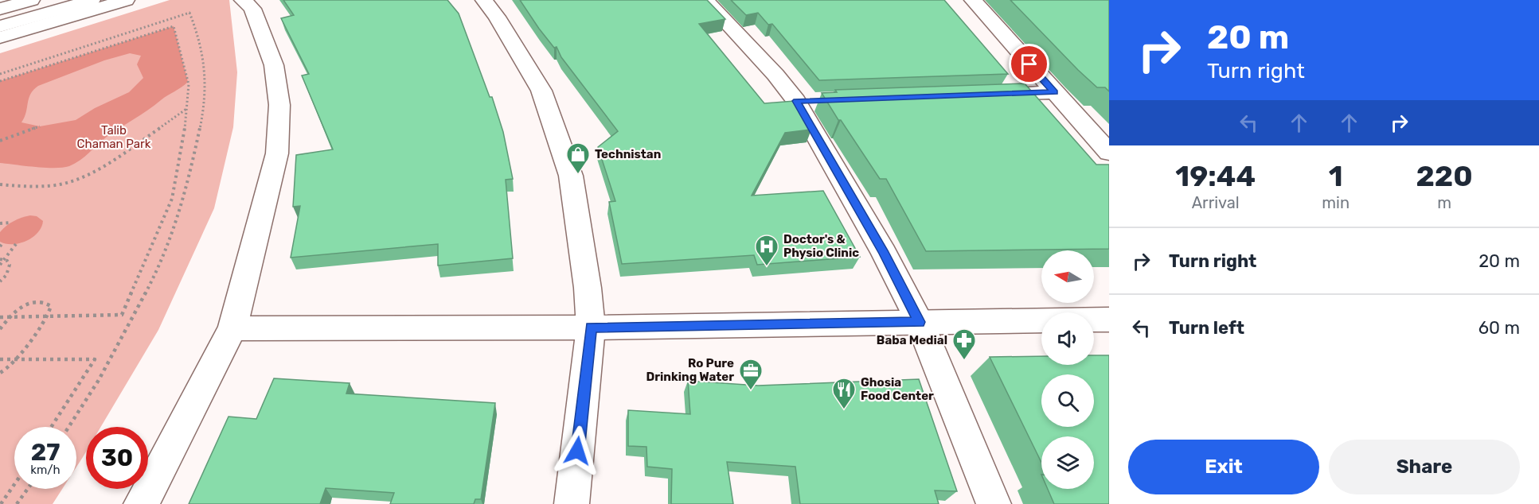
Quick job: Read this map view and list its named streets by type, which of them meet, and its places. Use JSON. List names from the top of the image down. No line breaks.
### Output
{"parks":["Talib Chaman Park"],"places":{"shop":["Technistan"],"hospital":["Doctor's & Physio Clinic"],"pharmacy":["Baba Medial"],"office":["Ro Pure Drinking Water"],"restaurant":["Ghosia Food Center"]},"north":"left","page":{"turn":["20 m","Turn right"],"eta":["19:44","Arrival","1","min","220","m"],"list":[{"name":"Turn right","value":"20 m"},{"name":"Turn left","value":"60 m"}],"speed":"27 km/h","limit":"30","buttons":["Exit","Share"]}}
